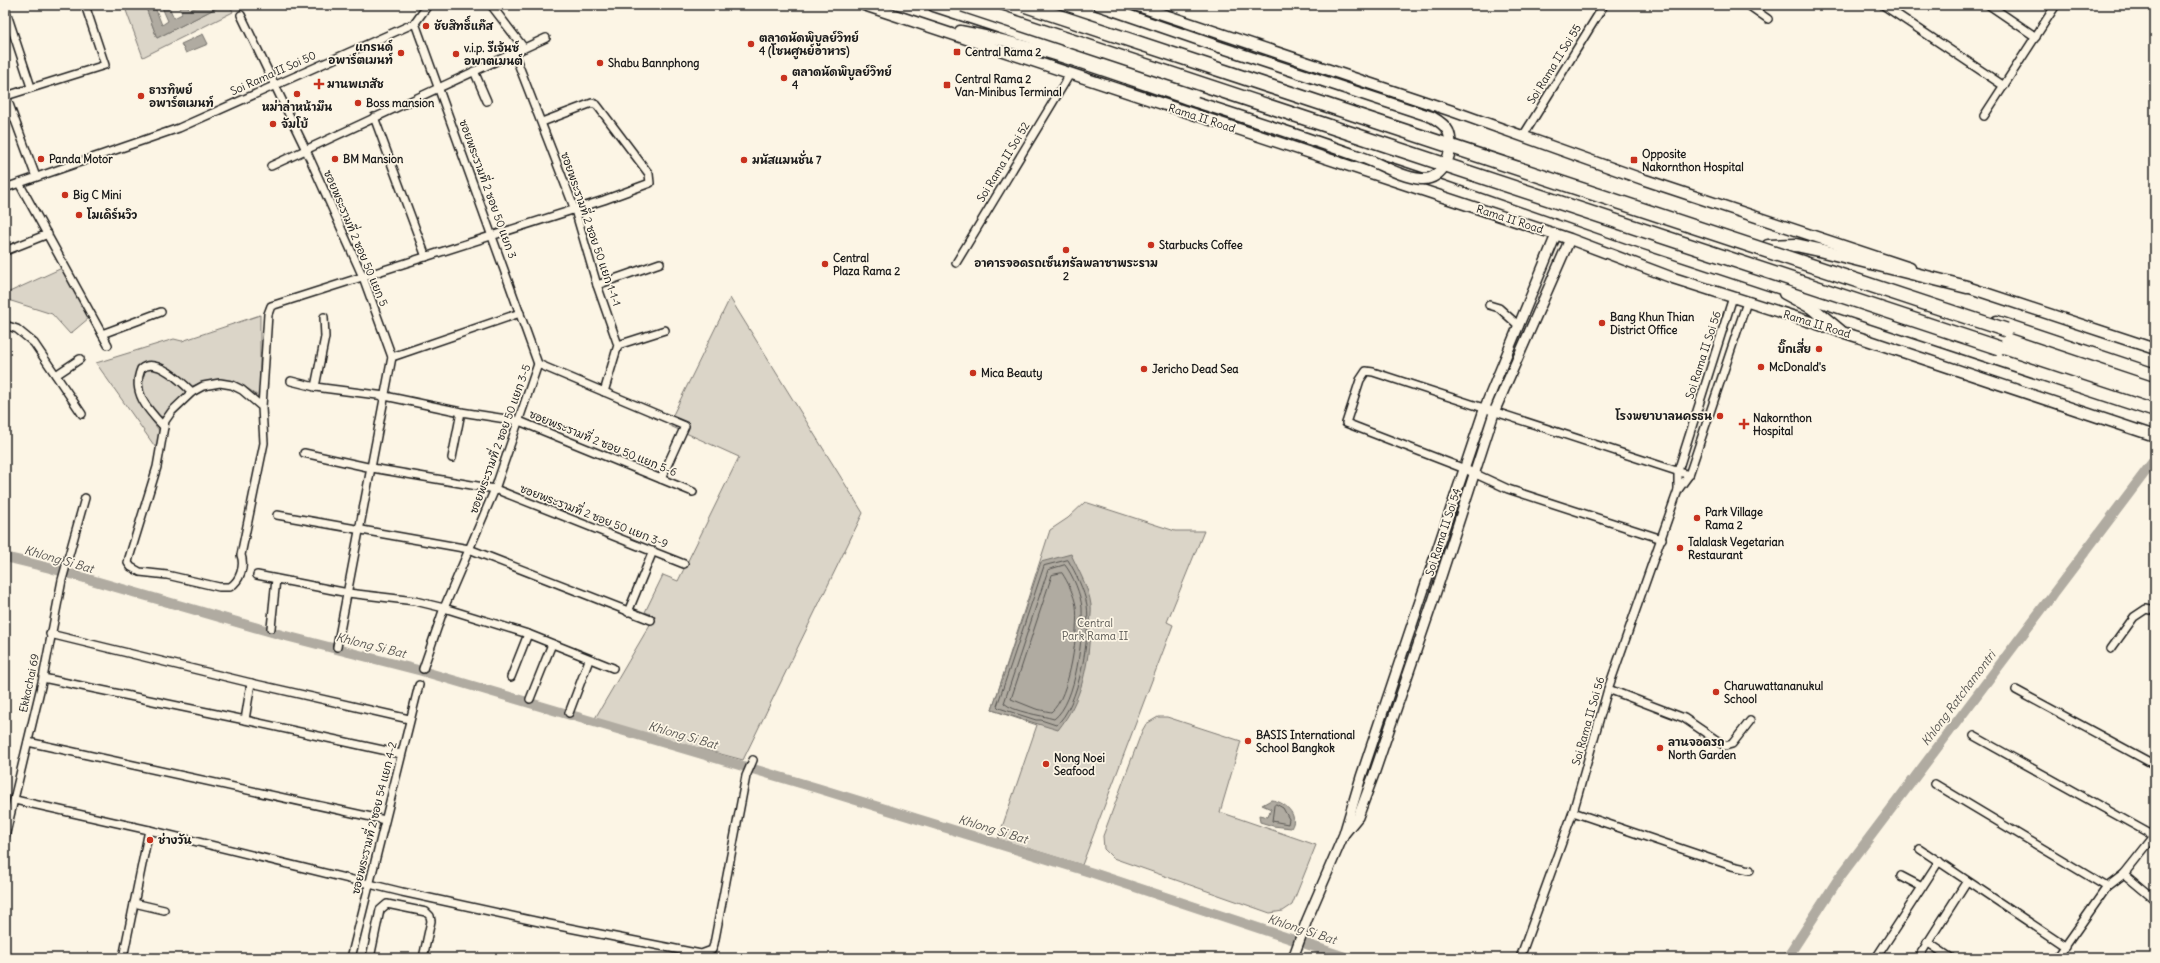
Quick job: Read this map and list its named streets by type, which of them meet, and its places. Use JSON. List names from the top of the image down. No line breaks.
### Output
{"streets":{"highway":["Rama II Road"],"street":["Soi Rama II Soi 55","Soi Rama II Soi 50","Soi Rama II Soi 52","ซอยพระรามที่ 2 ซอย 50 แยก 3","ซอยพระรามที่ 2 ซอย 50 แยก 1-1-1","ซอยพระรามที่ 2 ซอย 50 แยก 5","Soi Rama II Soi 56","ซอยพระรามที่ 2 ซอย 50 แยก 3-5","ซอยพระรามที่ 2 ซอย 50 แยก 5-6","ซอยพระรามที่ 2 ซอย 50 แยก 3-9","Soi Rama II Soi 54","Ekkachai 69","ซอยพระรามที่ 2 ซอย 54 แยก 4-2"]},"crossings":[["Soi Rama II Soi 50","ซอยพระรามที่ 2 ซอย 50 แยก 3"],["Soi Rama II Soi 50","ซอยพระรามที่ 2 ซอย 50 แยก 5"],["Rama II Road","Soi Rama II Soi 52"],["Rama II Road","Soi Rama II Soi 56"],["Rama II Road","Soi Rama II Soi 54"],["ซอยพระรามที่ 2 ซอย 50 แยก 3","ซอยพระรามที่ 2 ซอย 50 แยก 3-5"],["ซอยพระรามที่ 2 ซอย 50 แยก 3-5","ซอยพระรามที่ 2 ซอย 50 แยก 5-6"],["ซอยพระรามที่ 2 ซอย 50 แยก 3-5","ซอยพระรามที่ 2 ซอย 50 แยก 3-9"]],"water":["Khlong Si Bat","Khlong Ratchamontri"],"parks":["Central Park Rama II"],"places":{"other":["ชัยสิทธิ์แก๊ส","ตลาดนัดพิบูลย์วิทย์ 4 (โซนศูนย์อาหาร)","แกรนด์ อพาร์ตเมนท์","v.i.p. รีเจ้นซ์ อพาตเมนต์","Shabu Bannphong","ตลาดนัดพิบูลย์วิทย์ 4","หม่าล่าหน้ามึน","ธารทิพย์ อพาร์ตเมนท์","Boss mansion","จัมโบ้","Panda Motor","BM Mansion","มนัสแมนชั่น 7","Big C Mini","โมเดิร์นวิว","Starbucks Coffee","อาคารจอดรถเซ็นทรัลพลาซาพระราม 2","Central Plaza Rama 2","Bang Khun Thian District Office","บิ๊กเสี่ย","McDonald's","Jericho Dead Sea","Mica Beauty","โรงพยาบาลนครธน","Park Village Rama 2","Talalask Vegetarian Restaurant","Charuwattananukul School","BASIS International School Bangkok","ลานจอดรถ North Garden","Nong Noei Seafood","ช่างวัน"],"transit":["Central Rama 2","Central Rama 2 Van-Minibus Terminal","Opposite Nakornthon Hospital"],"health":["มานพเภสัช","Nakornthon Hospital"]}}
